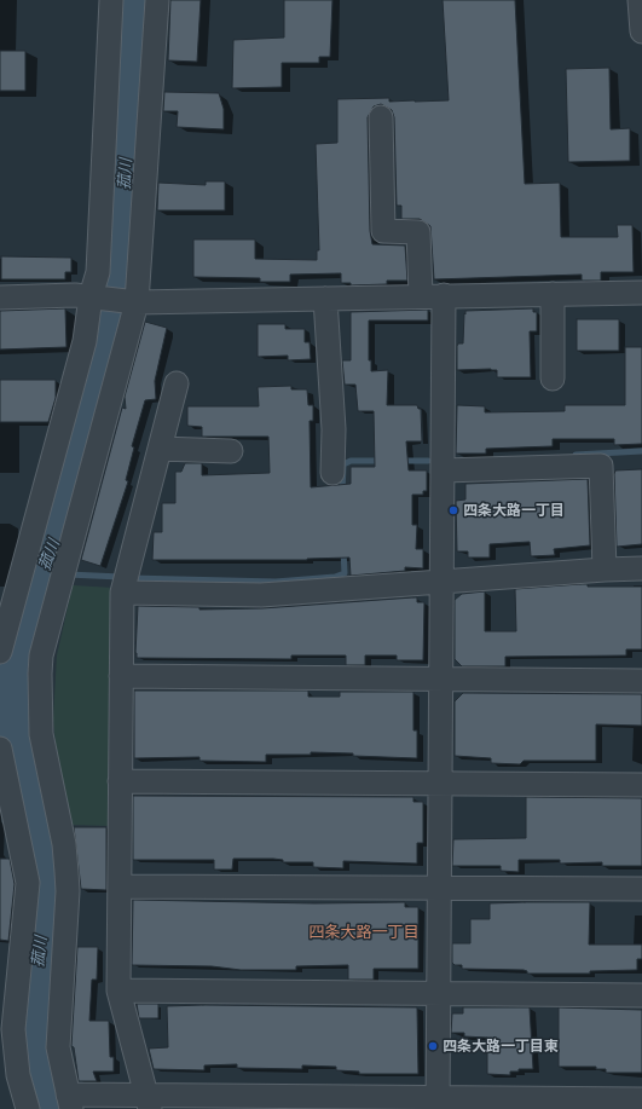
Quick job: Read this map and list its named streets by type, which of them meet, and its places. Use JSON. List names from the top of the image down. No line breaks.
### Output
{"districts":["四条大路一丁目"],"water":["菰川"],"places":["四条大路一丁目","四条大路一丁目東"]}
